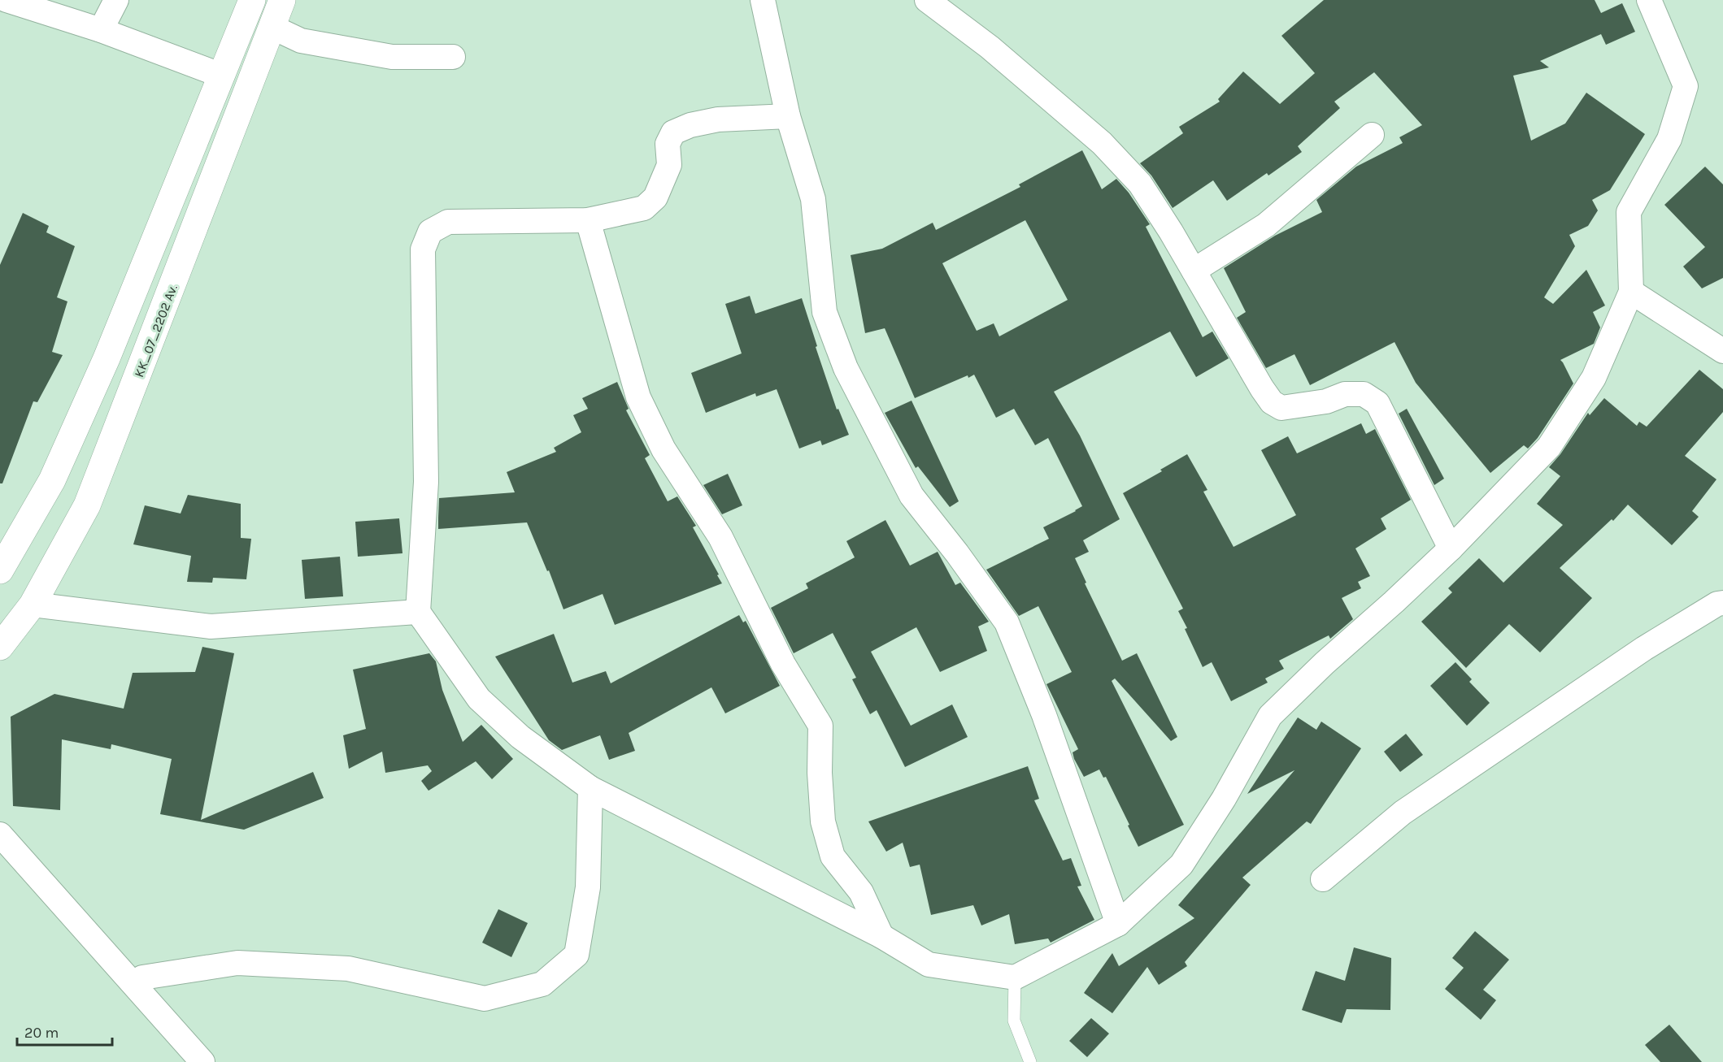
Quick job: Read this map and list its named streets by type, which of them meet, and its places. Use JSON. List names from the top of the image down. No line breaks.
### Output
{"streets":{"main road":["KK_07_2202 Av."]},"scale_bar":"20 m"}
